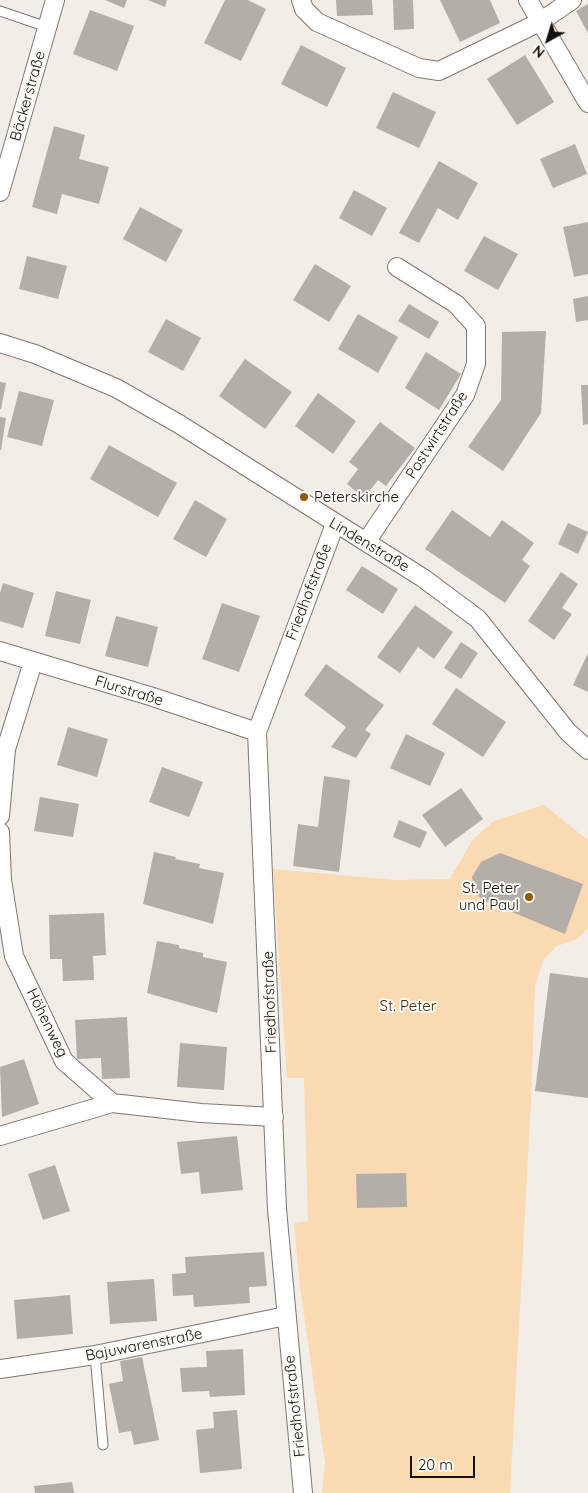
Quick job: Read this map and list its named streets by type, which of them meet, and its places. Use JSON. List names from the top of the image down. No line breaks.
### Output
{"streets":{"street":["Bäckerstraße","Postwirtstraße","Lindenstraße","Friedhofstraße","Flurstraße","Höhenweg","Bajuwarenstraße"]},"crossings":[["Postwirtstraße","Lindenstraße"],["Lindenstraße","Friedhofstraße"],["Friedhofstraße","Flurstraße"],["Friedhofstraße","Bajuwarenstraße"]],"parks":["St. Peter"],"places":["Peterskirche","St. Peter und Paul"],"scale_bar":"20 m","north":"bottom left"}
